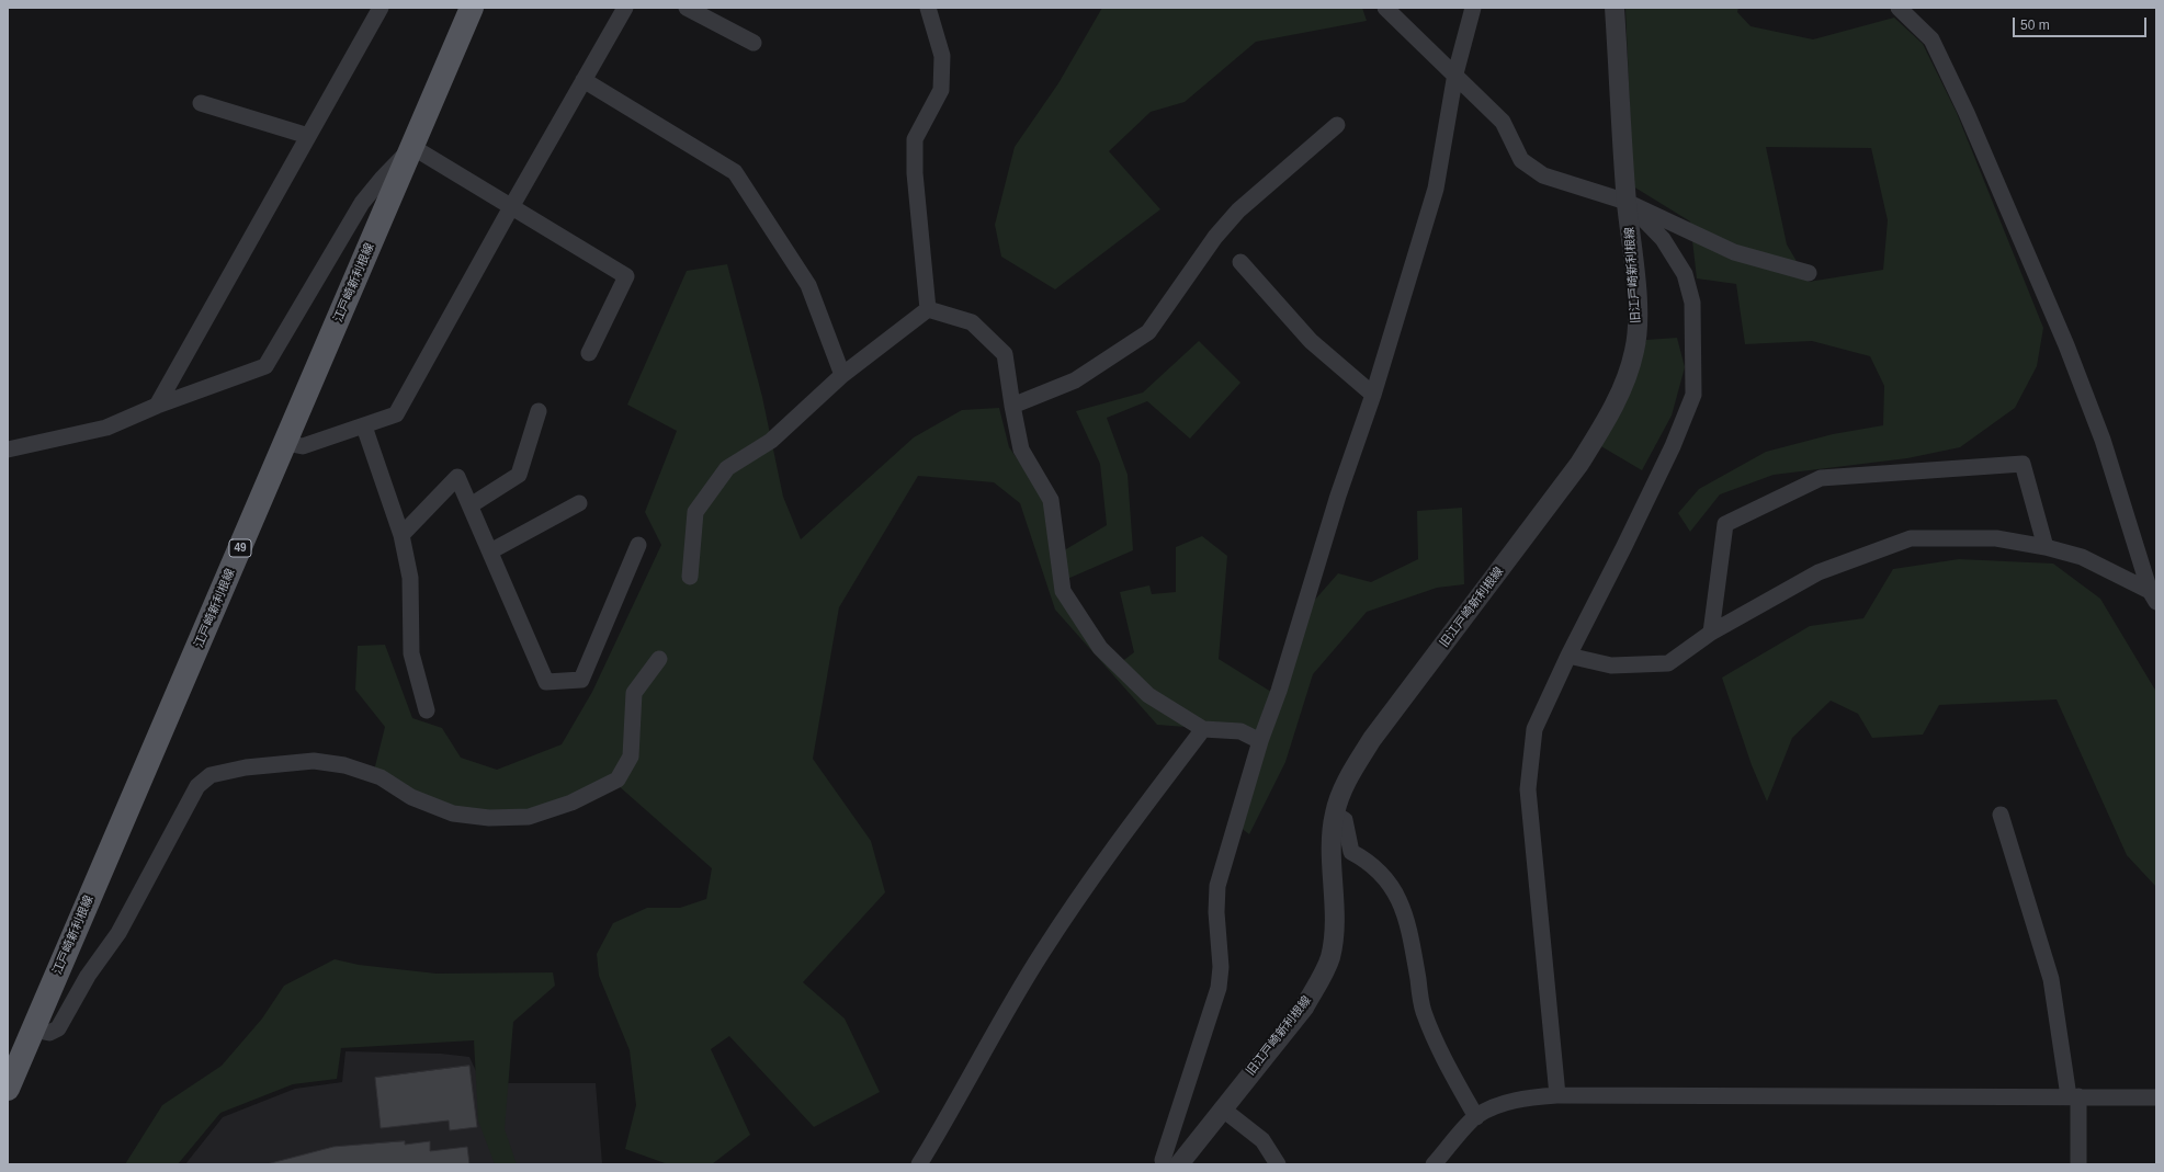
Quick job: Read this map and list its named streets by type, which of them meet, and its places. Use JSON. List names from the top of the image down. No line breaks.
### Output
{"streets":{"main road":["江戸崎新利根線","49"],"street":["旧江戸崎新利根線"]},"scale_bar":"50 m"}
